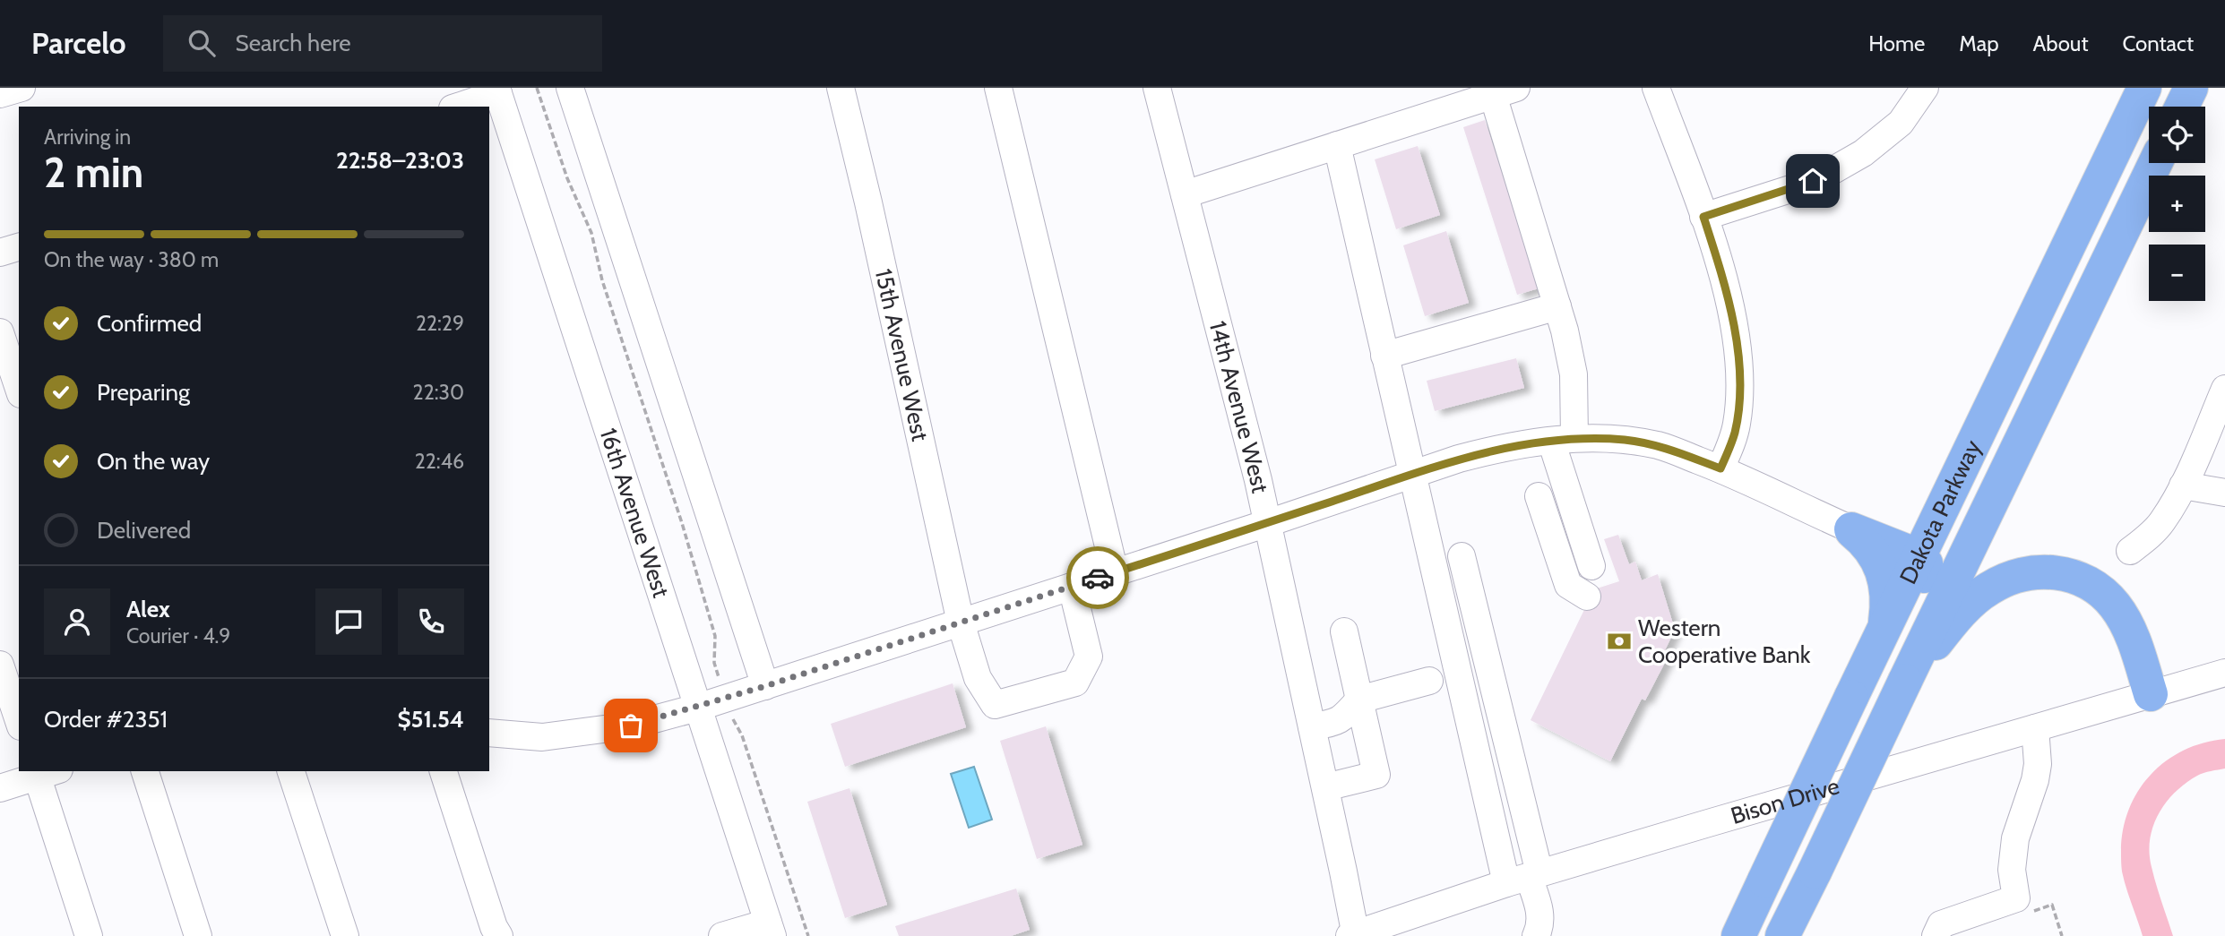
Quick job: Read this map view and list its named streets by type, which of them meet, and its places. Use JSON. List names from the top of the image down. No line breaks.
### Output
{"streets":{"highway":["Dakota Parkway"],"street":["15th Avenue West","14th Avenue West","16th Avenue West","Bison Drive"]},"crossings":[["14th Avenue West","Bison Drive"]],"places":{"bank":["Western Cooperative Bank"]},"page":{"header":"Parcelo","search":"Search here","nav":["Home","Map","About","Contact"],"map_buttons":["+","−"],"heading":["2 min","Arriving in","22:58–23:03"],"panel":["Alex","Courier · 4.9","Order #2351","$51.54"],"bar":"On the way · 380 m","list":[["Confirmed","22:29"],["Preparing","22:30"],["On the way","22:46"],"Delivered"]}}
